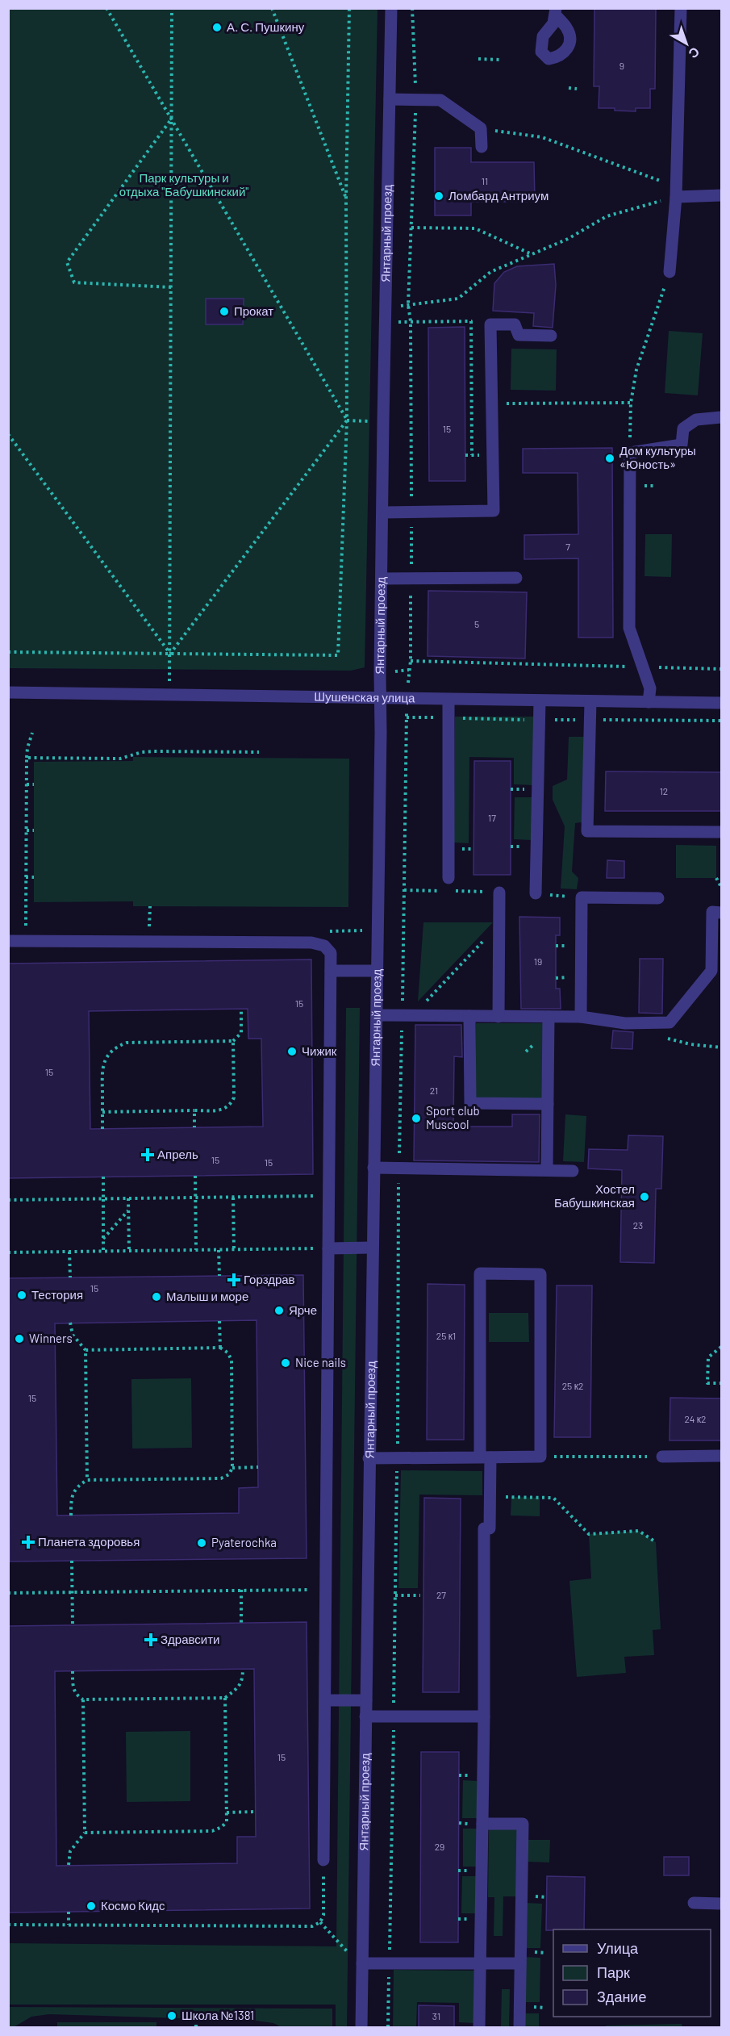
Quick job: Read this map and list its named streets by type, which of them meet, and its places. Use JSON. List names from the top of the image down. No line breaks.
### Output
{"streets":{"street":["Янтарный проезд","Шушенская улица"]},"crossings":[["Янтарный проезд","Шушенская улица"]],"parks":["Парк культуры и отдыха \"Бабушкинский\""],"places":{"other":["А. С. Пушкину","Ломбард Антриум","Прокат","Дом культуры «Юность»","Чижик","Sport club Muscool","Хостел Бабушкинская","Тестория","Малыш и море","Ярче","Winners","Nice nails","Pyaterochka","Космо Кидс","Школа №1381"],"health":["Апрель","Горздрав","Планета здоровья","Здравсити"]},"house_numbers":["9","11","15","7","5","12","17","19","15","15","21","15","15","23","15","25 к1","25 к2","15","24 к2","27","15","29","31"],"legend":["Улица","Парк","Здание"],"north":"bottom right"}
